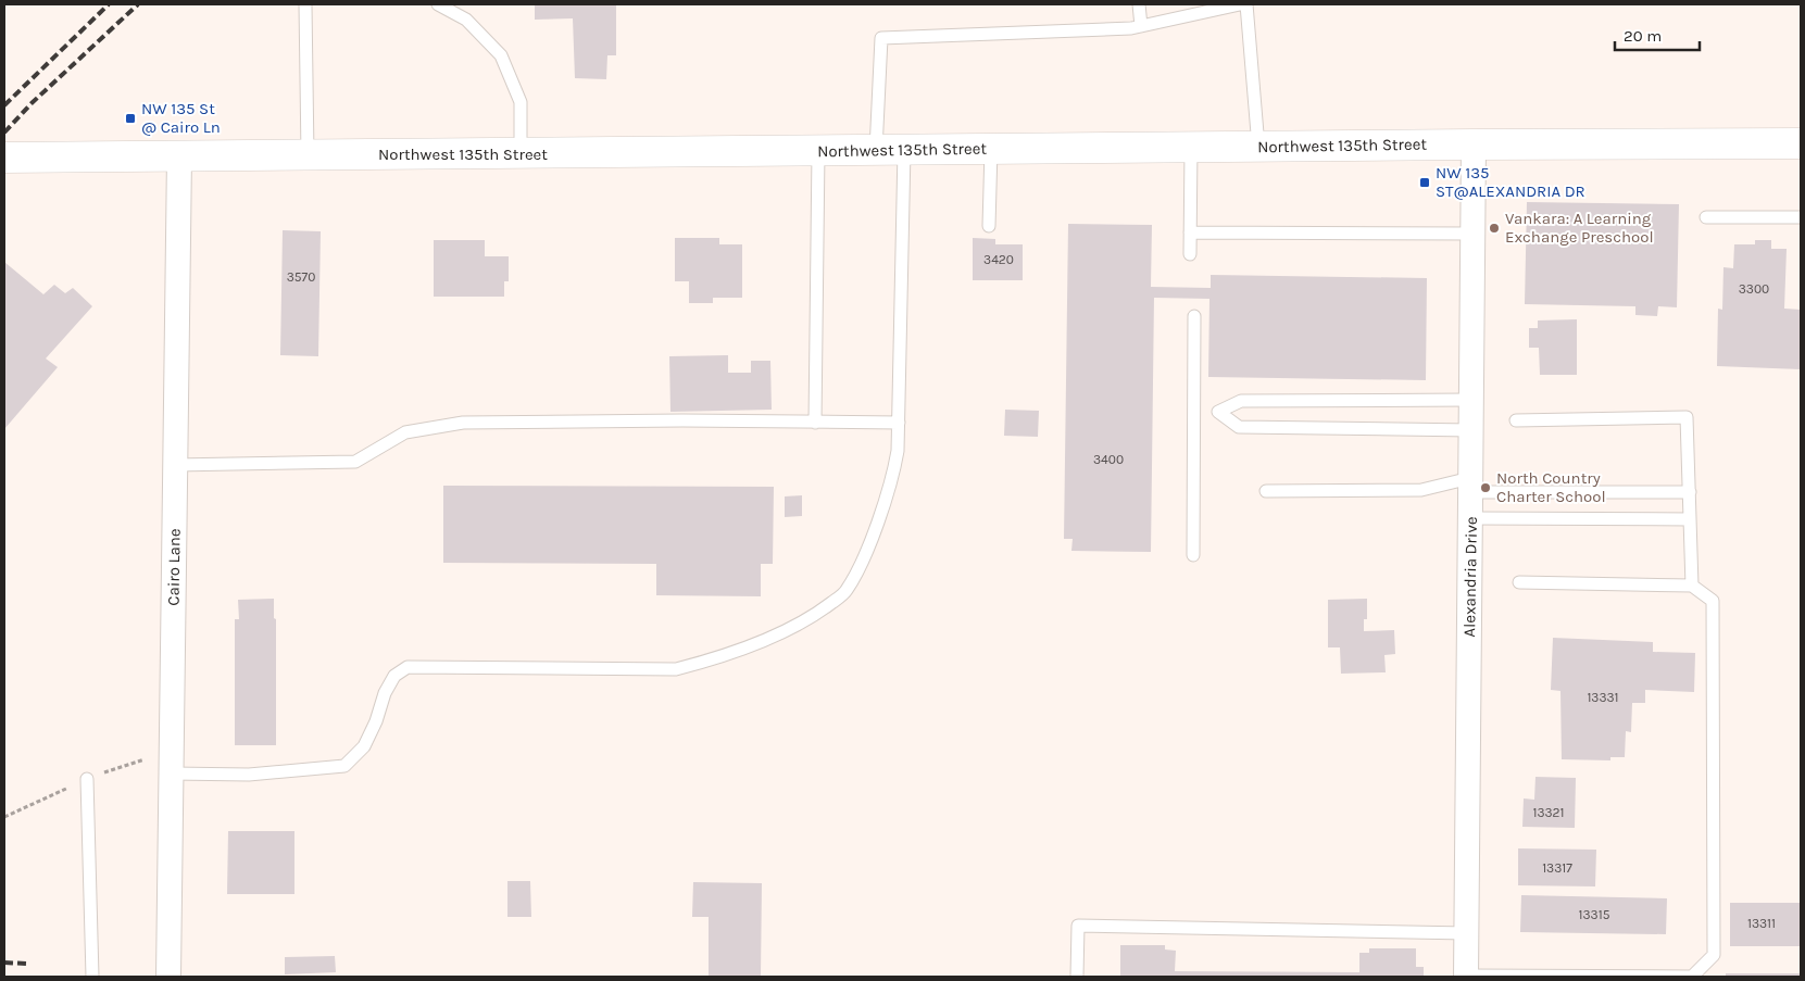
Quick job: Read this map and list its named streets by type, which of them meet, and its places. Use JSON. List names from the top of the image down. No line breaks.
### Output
{"streets":{"main road":["Northwest 135th Street"],"street":["Cairo Lane","Alexandria Drive"]},"crossings":[["Northwest 135th Street","Cairo Lane"],["Northwest 135th Street","Alexandria Drive"]],"places":{"transit":["NW 135 St @ Cairo Ln","NW 135 ST@ALEXANDRIA DR"],"other":["Vankara: A Learning Exchange Preschool","North Country Charter School"]},"house_numbers":["3420","3570","3300","3400","13331","13321","13317","13315","13311"],"scale_bar":"20 m"}
